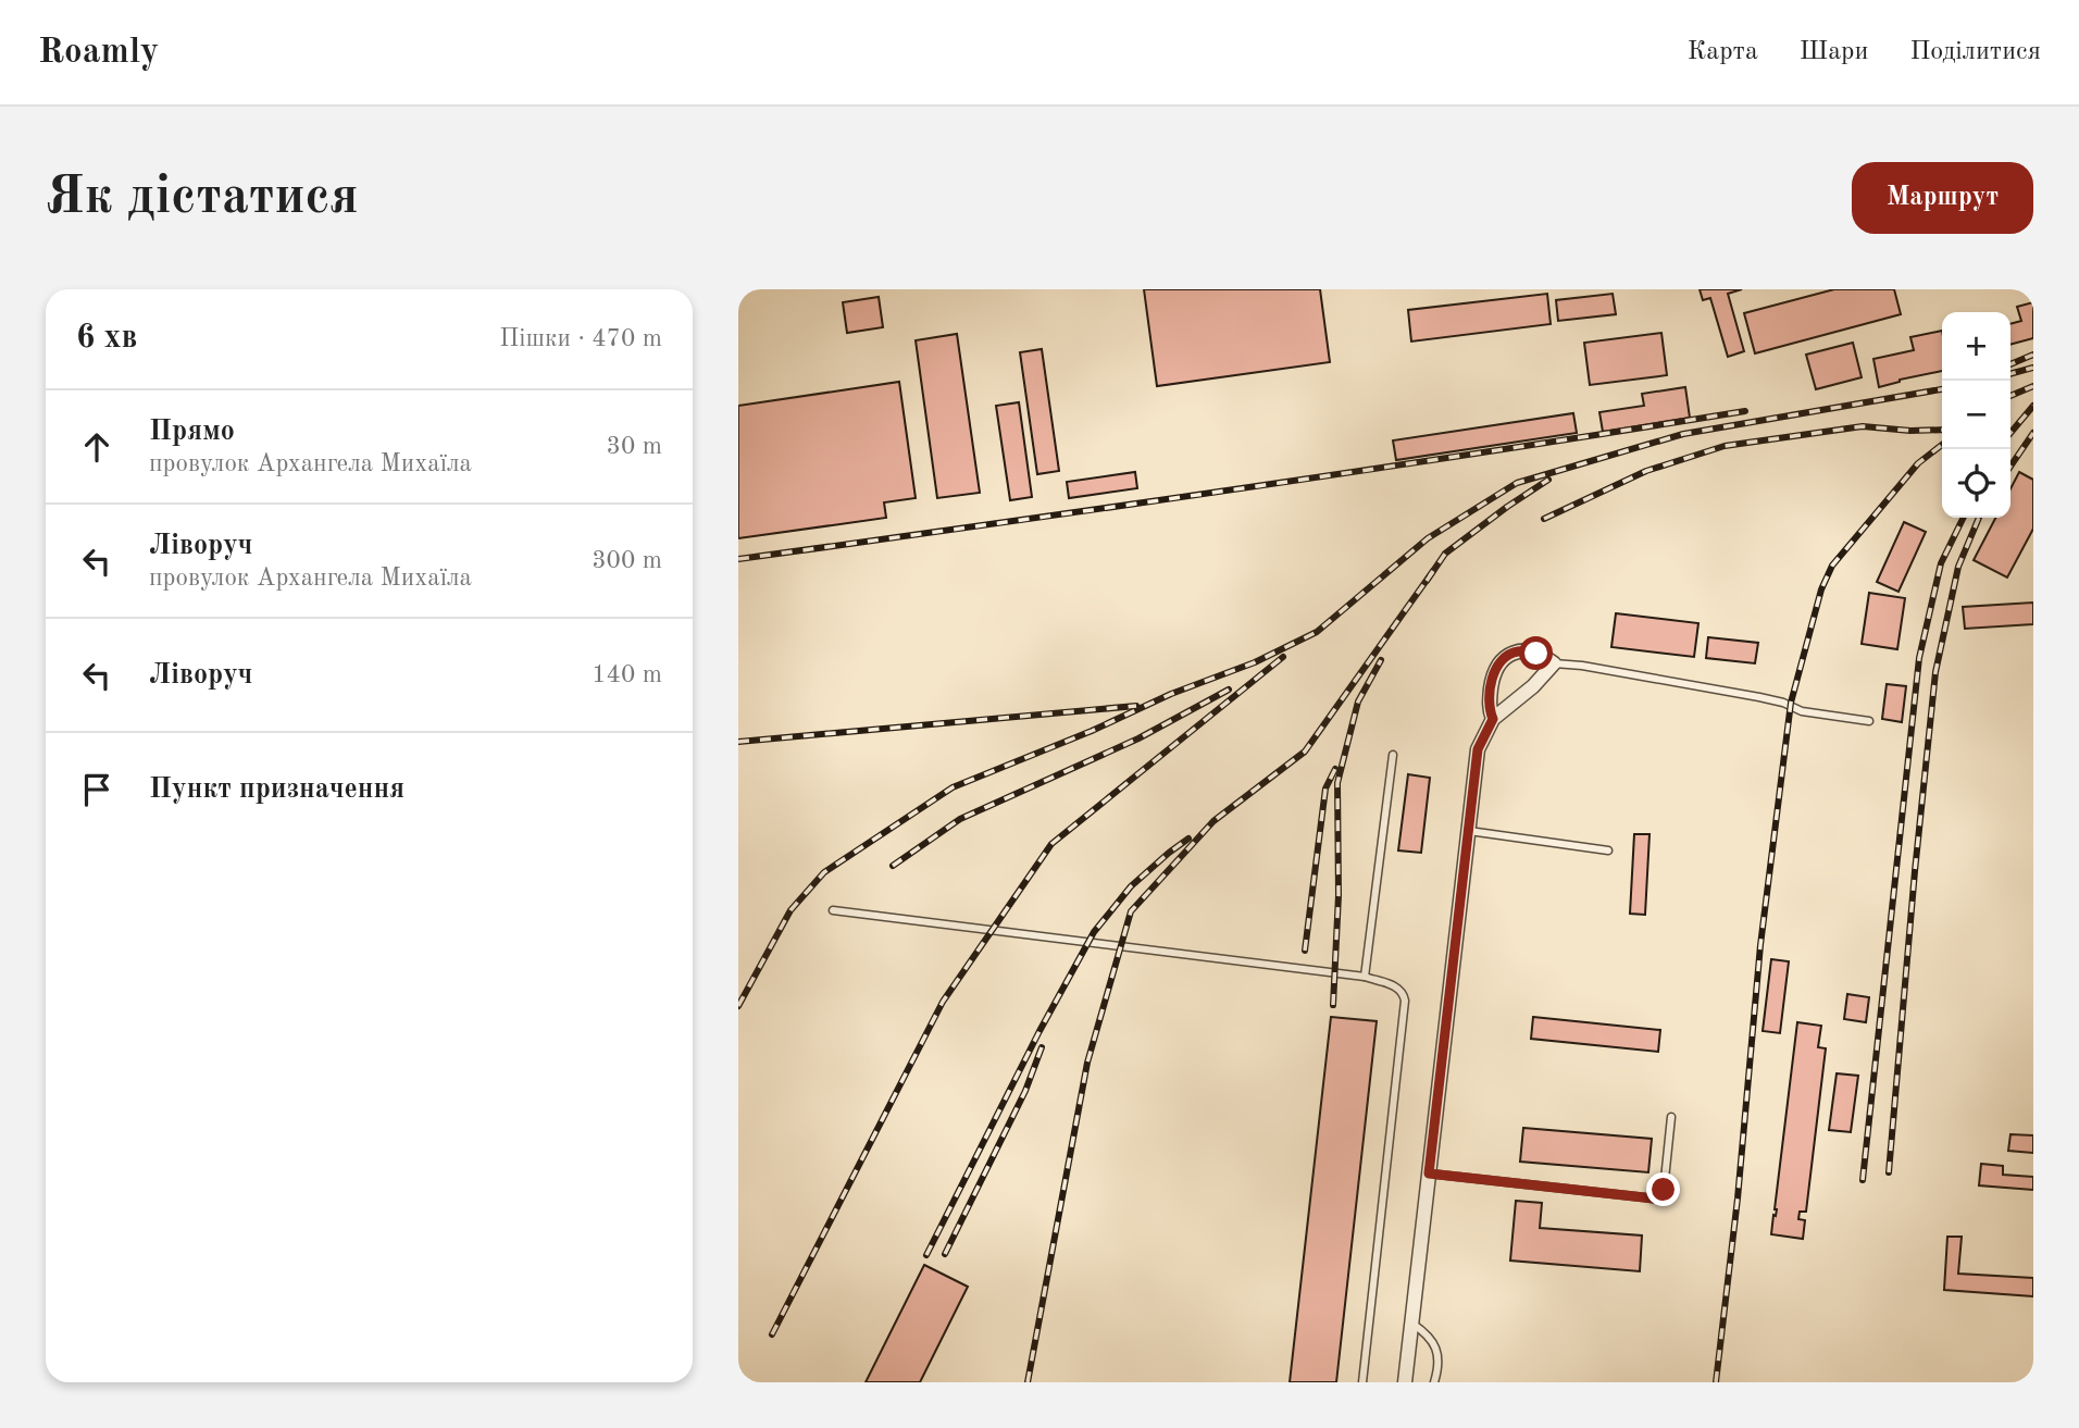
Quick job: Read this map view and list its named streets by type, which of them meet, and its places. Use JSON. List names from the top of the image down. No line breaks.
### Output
{"page":{"header":"Roamly","nav":["Карта","Шари","Поділитися"],"buttons":"Маршрут","title":"Як дістатися","heading":["6 хв","Пішки · 470 m"],"map_buttons":["+","−"],"list":[["Прямо","провулок Архангела Михаїла","30 m"],["Ліворуч","провулок Архангела Михаїла","300 m"],["Ліворуч","140 m"],"Пункт призначення"]}}
